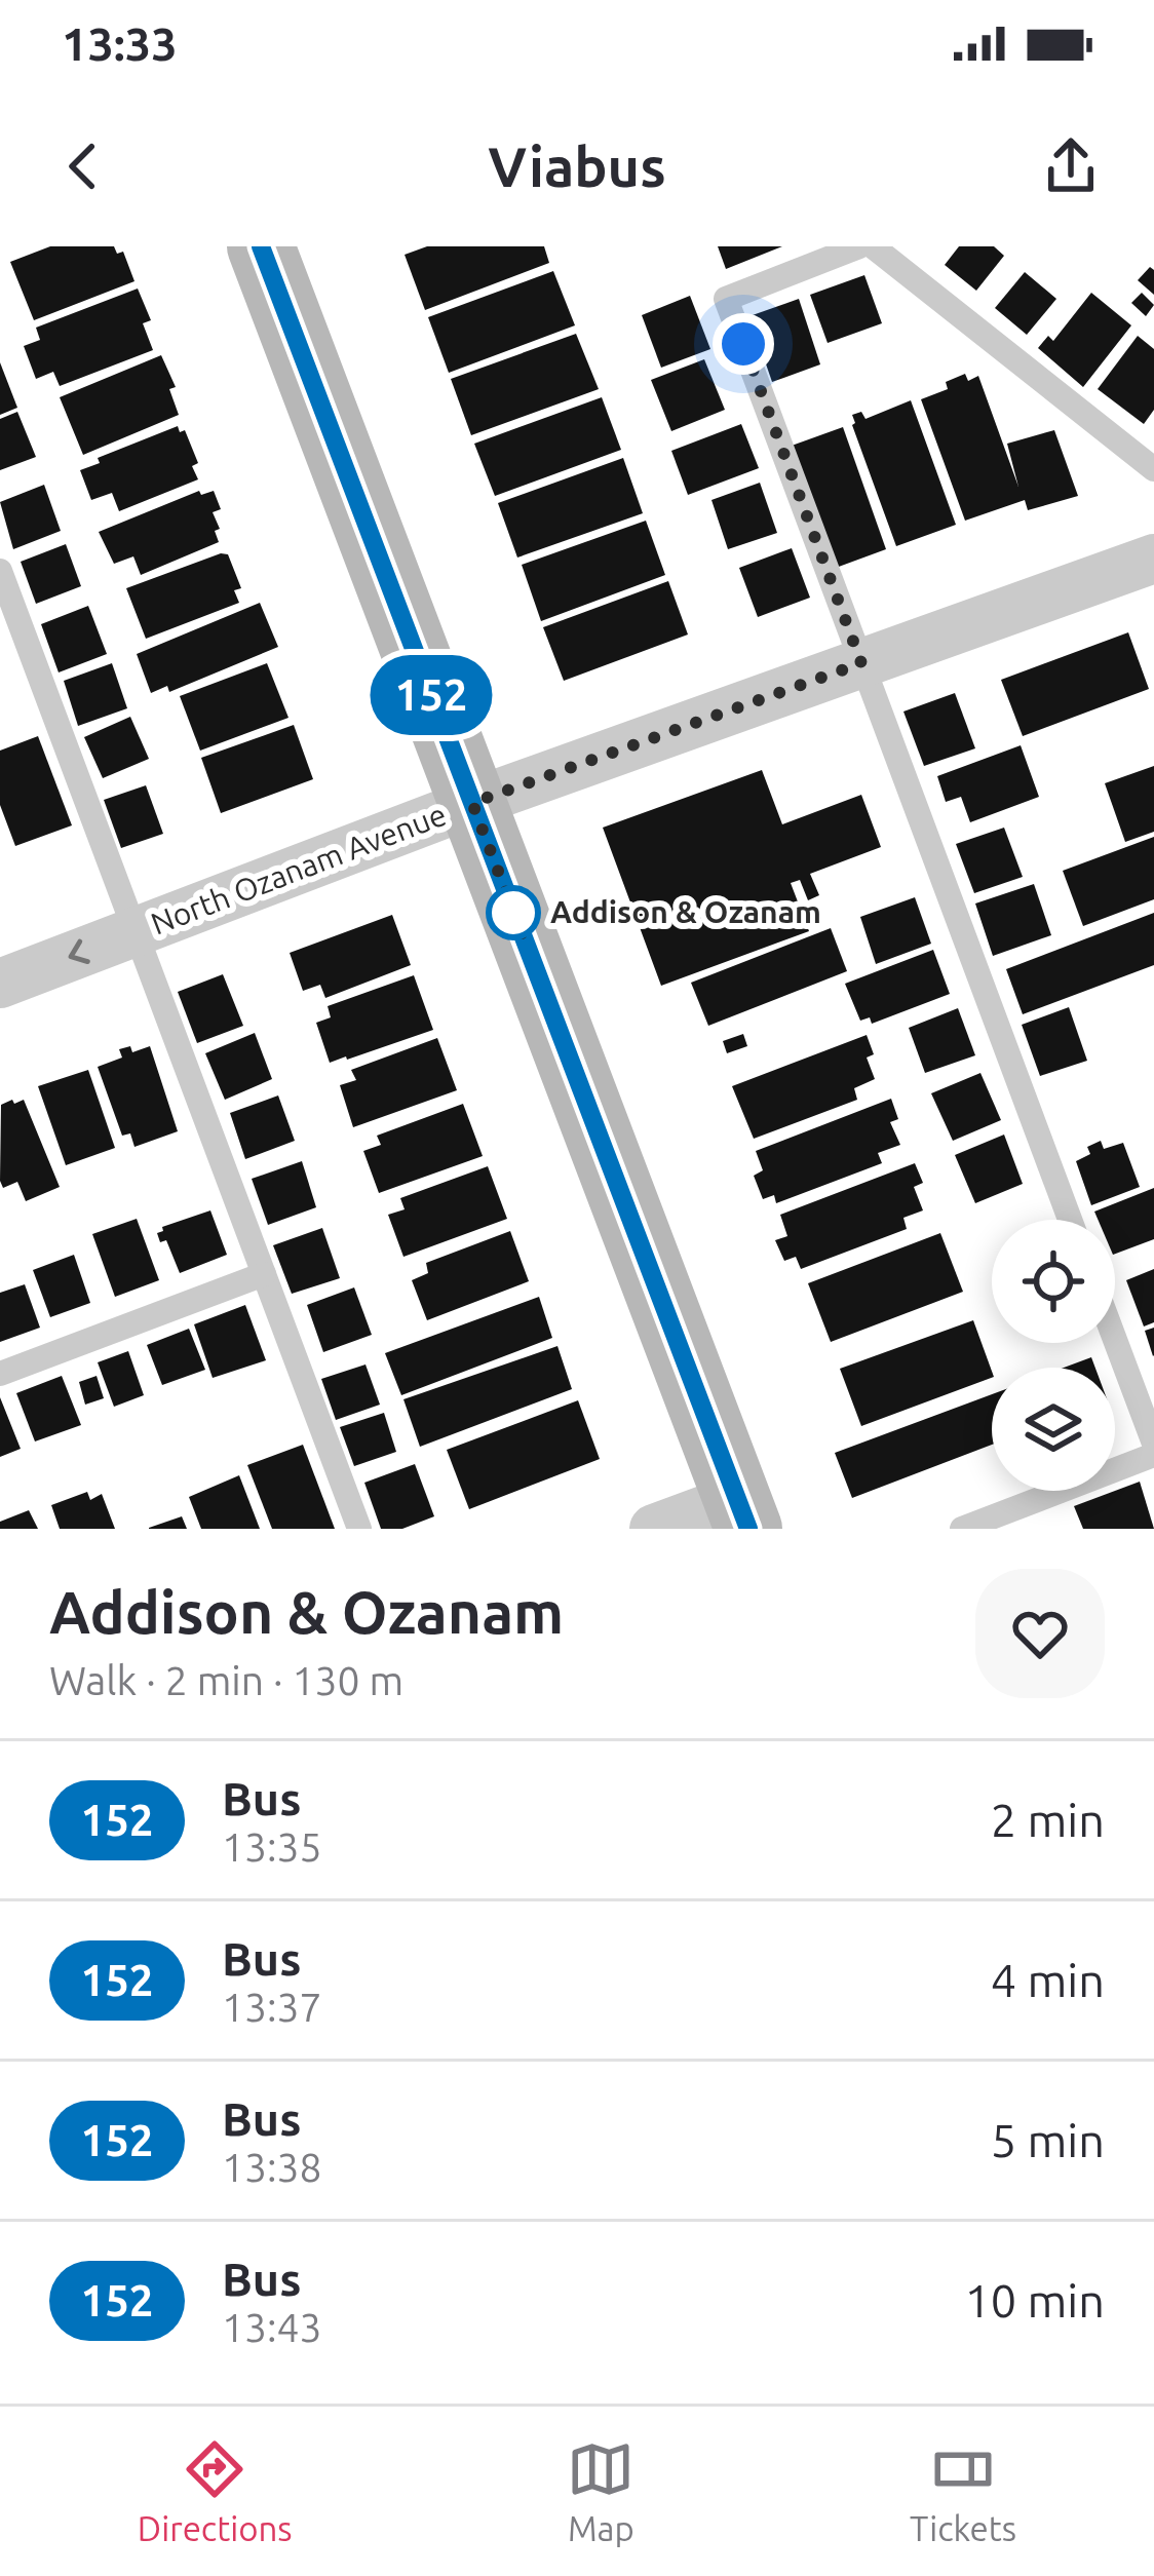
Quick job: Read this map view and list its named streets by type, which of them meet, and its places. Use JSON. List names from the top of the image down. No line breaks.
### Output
{"streets":{"street":["North Ozanam Avenue"]},"places":["Addison & Ozanam"],"lines":["bus line 152"],"page":{"status":"13:33","header":"Viabus","on_map":"152","heading":["Addison & Ozanam","Walk · 2 min · 130 m"],"list":[{"mark":"152","name":"Bus","note":"13:35","value":"2 min"},{"mark":"152","name":"Bus","note":"13:37","value":"4 min"},{"mark":"152","name":"Bus","note":"13:38","value":"5 min"},{"mark":"152","name":"Bus","note":"13:43","value":"10 min"}],"tabs":["Directions","Map","Tickets"]}}
